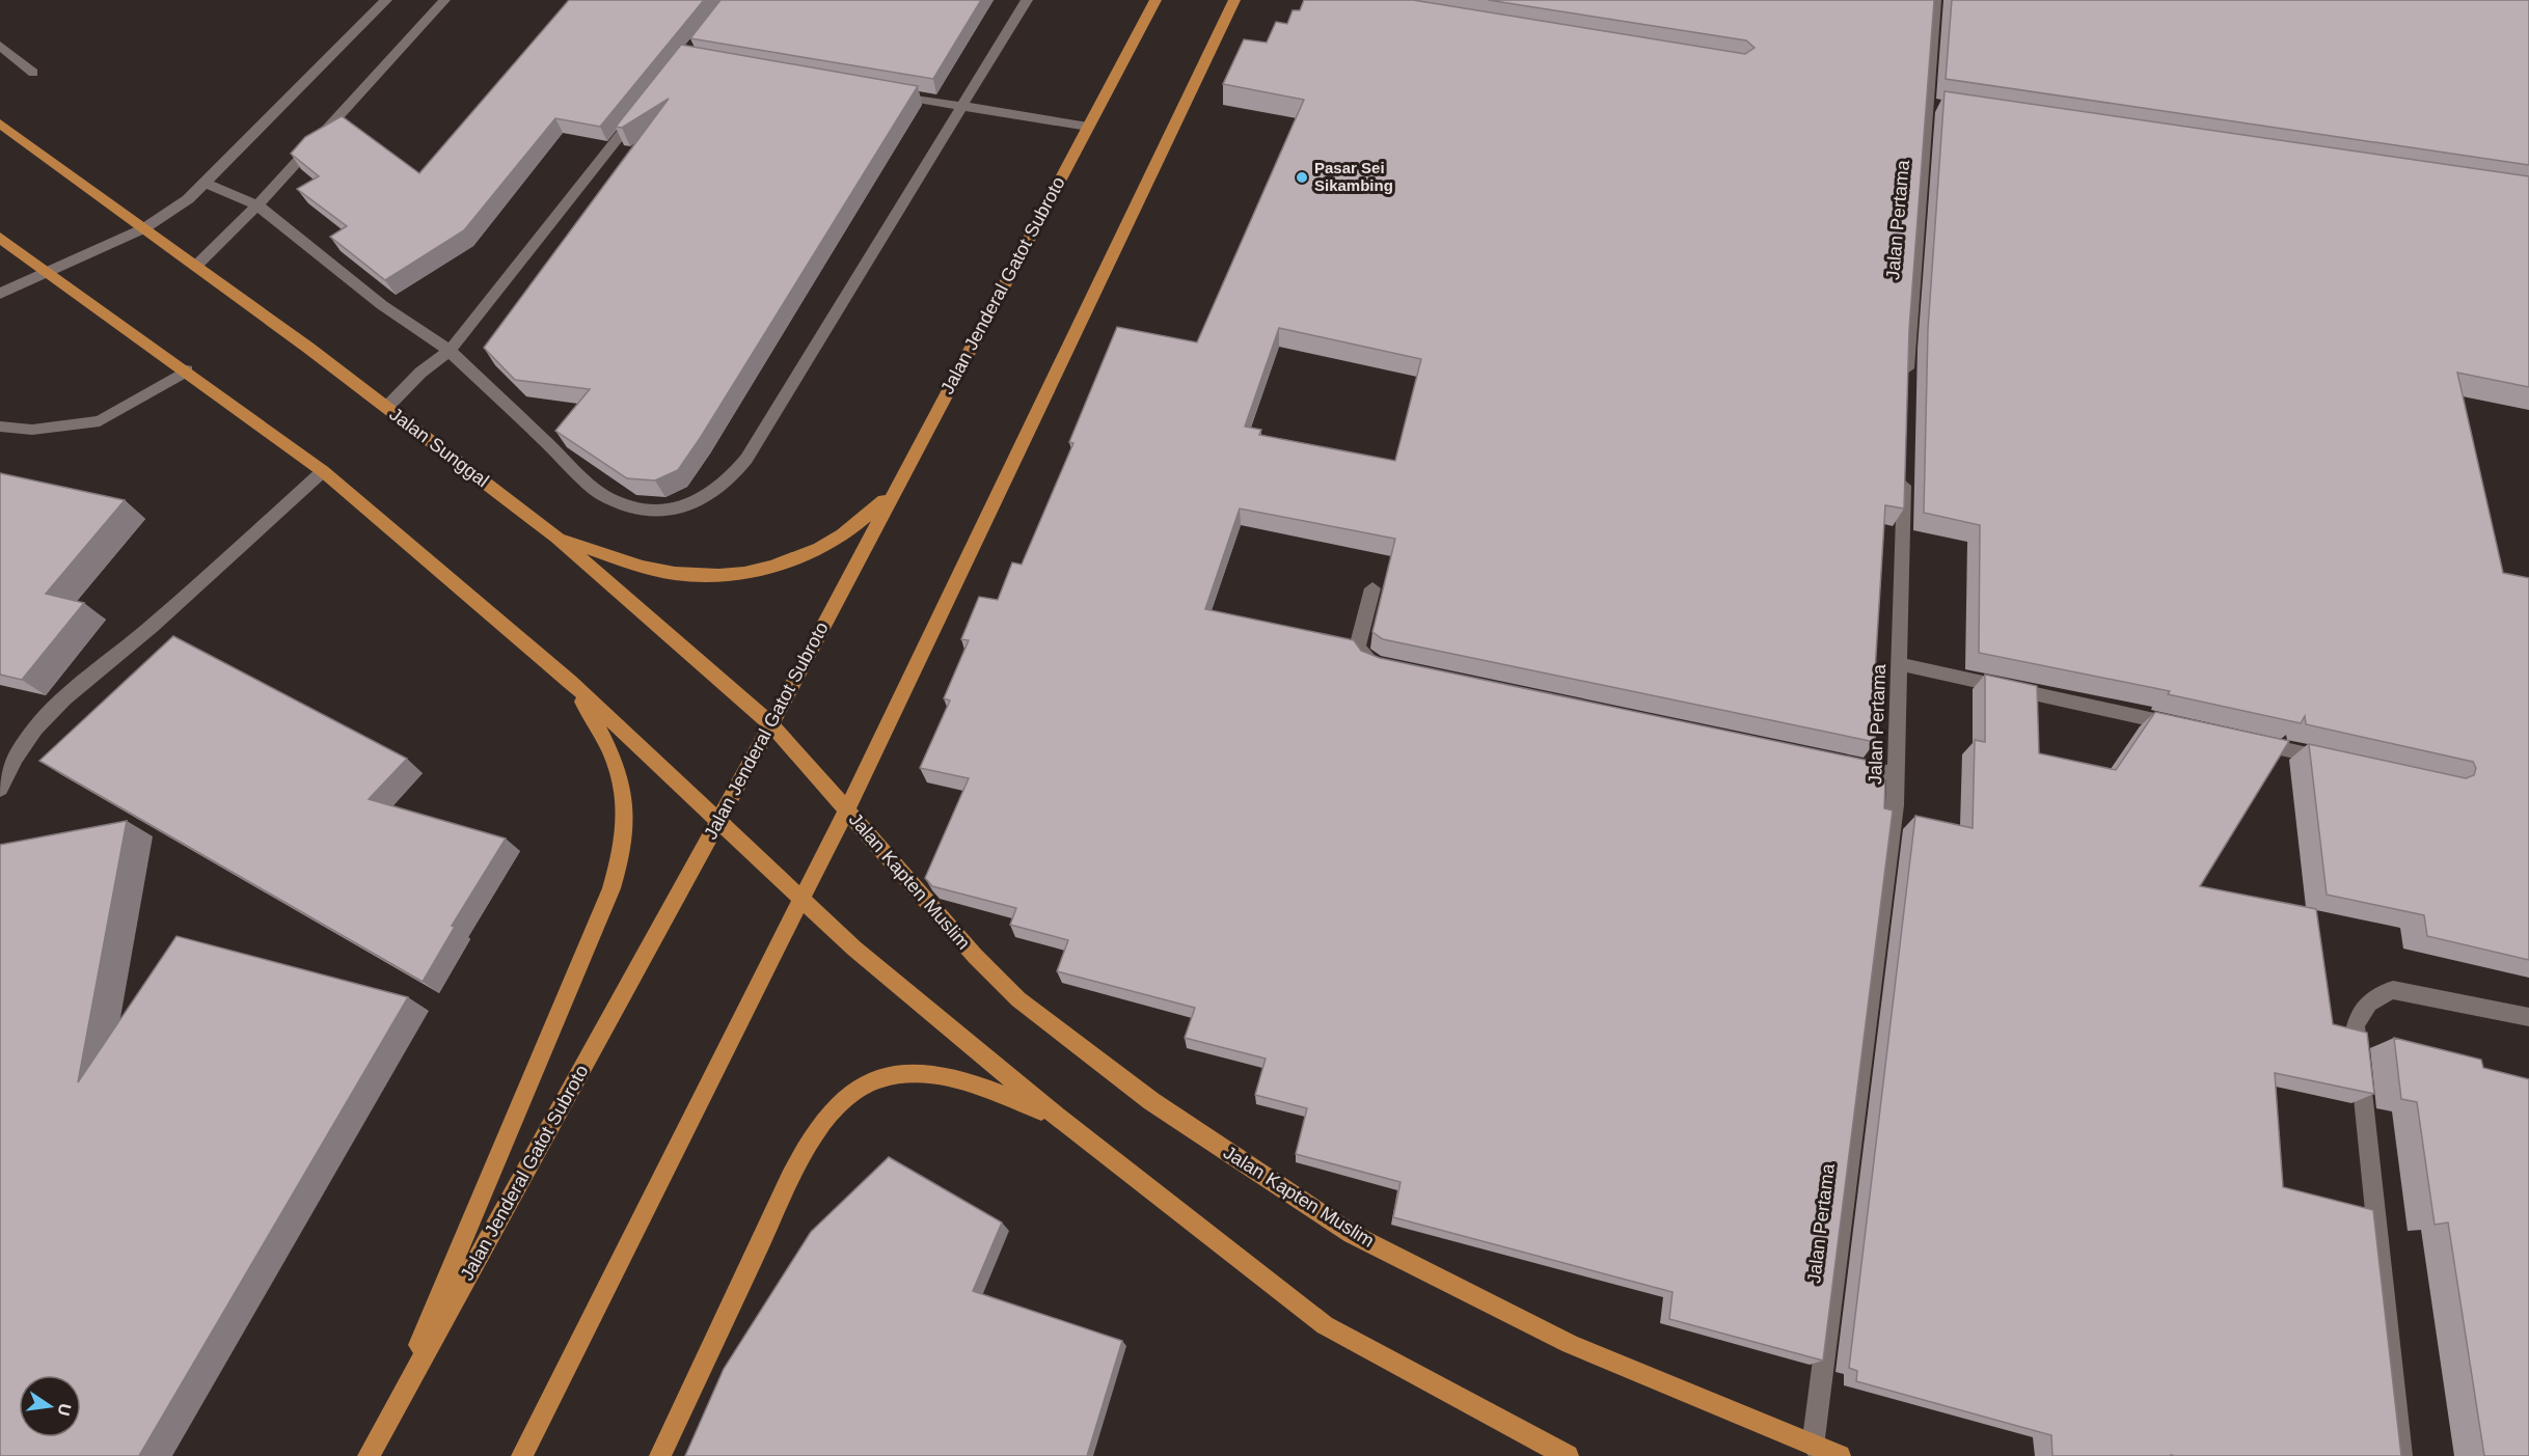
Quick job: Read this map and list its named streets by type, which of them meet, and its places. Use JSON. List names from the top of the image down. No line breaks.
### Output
{"streets":{"main road":["Jalan Jenderal Gatot Subroto","Jalan Sunggal","Jalan Kapten Muslim"],"street":["Jalan Pertama"]},"crossings":[["Jalan Pertama","Jalan Kapten Muslim"],["Jalan Jenderal Gatot Subroto","Jalan Sunggal"],["Jalan Sunggal","Jalan Kapten Muslim"]],"places":["Pasar Sei Sikambing"],"north":"right"}
